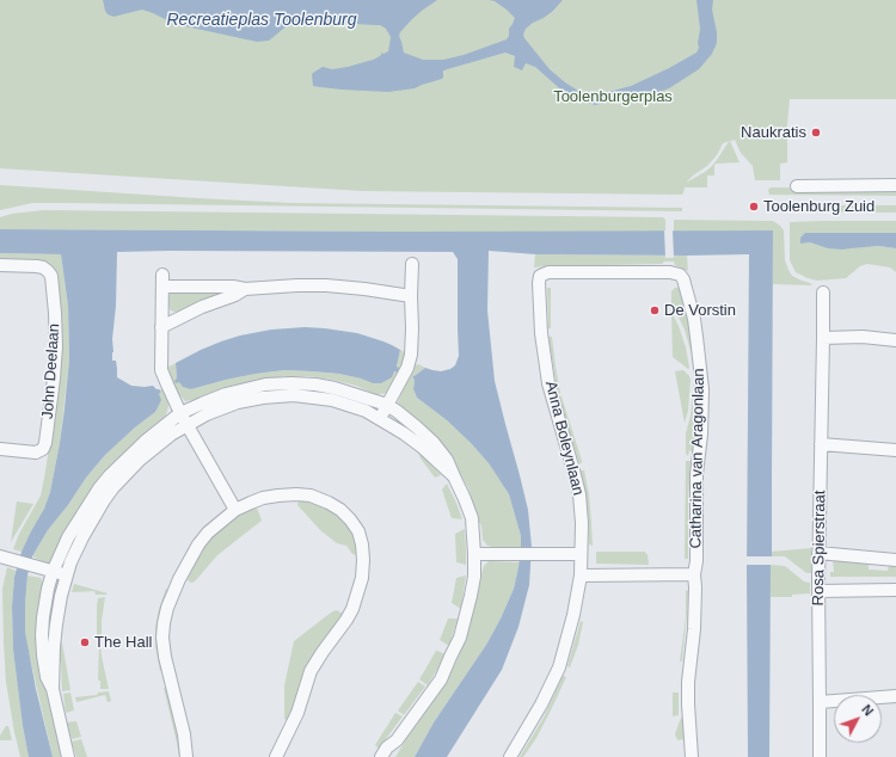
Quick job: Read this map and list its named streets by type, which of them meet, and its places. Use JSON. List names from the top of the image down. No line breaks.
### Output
{"streets":{"street":["John Deelaan","Anna Boleynlaan","Catharina van Aragonlaan","Rosa Spierstraat"]},"crossings":[["Anna Boleynlaan","Catharina van Aragonlaan"]],"water":["Recreatieplas Toolenburg"],"parks":["Toolenburgerplas"],"places":["Naukratis","Toolenburg Zuid","De Vorstin","The Hall"],"north":"top right"}
